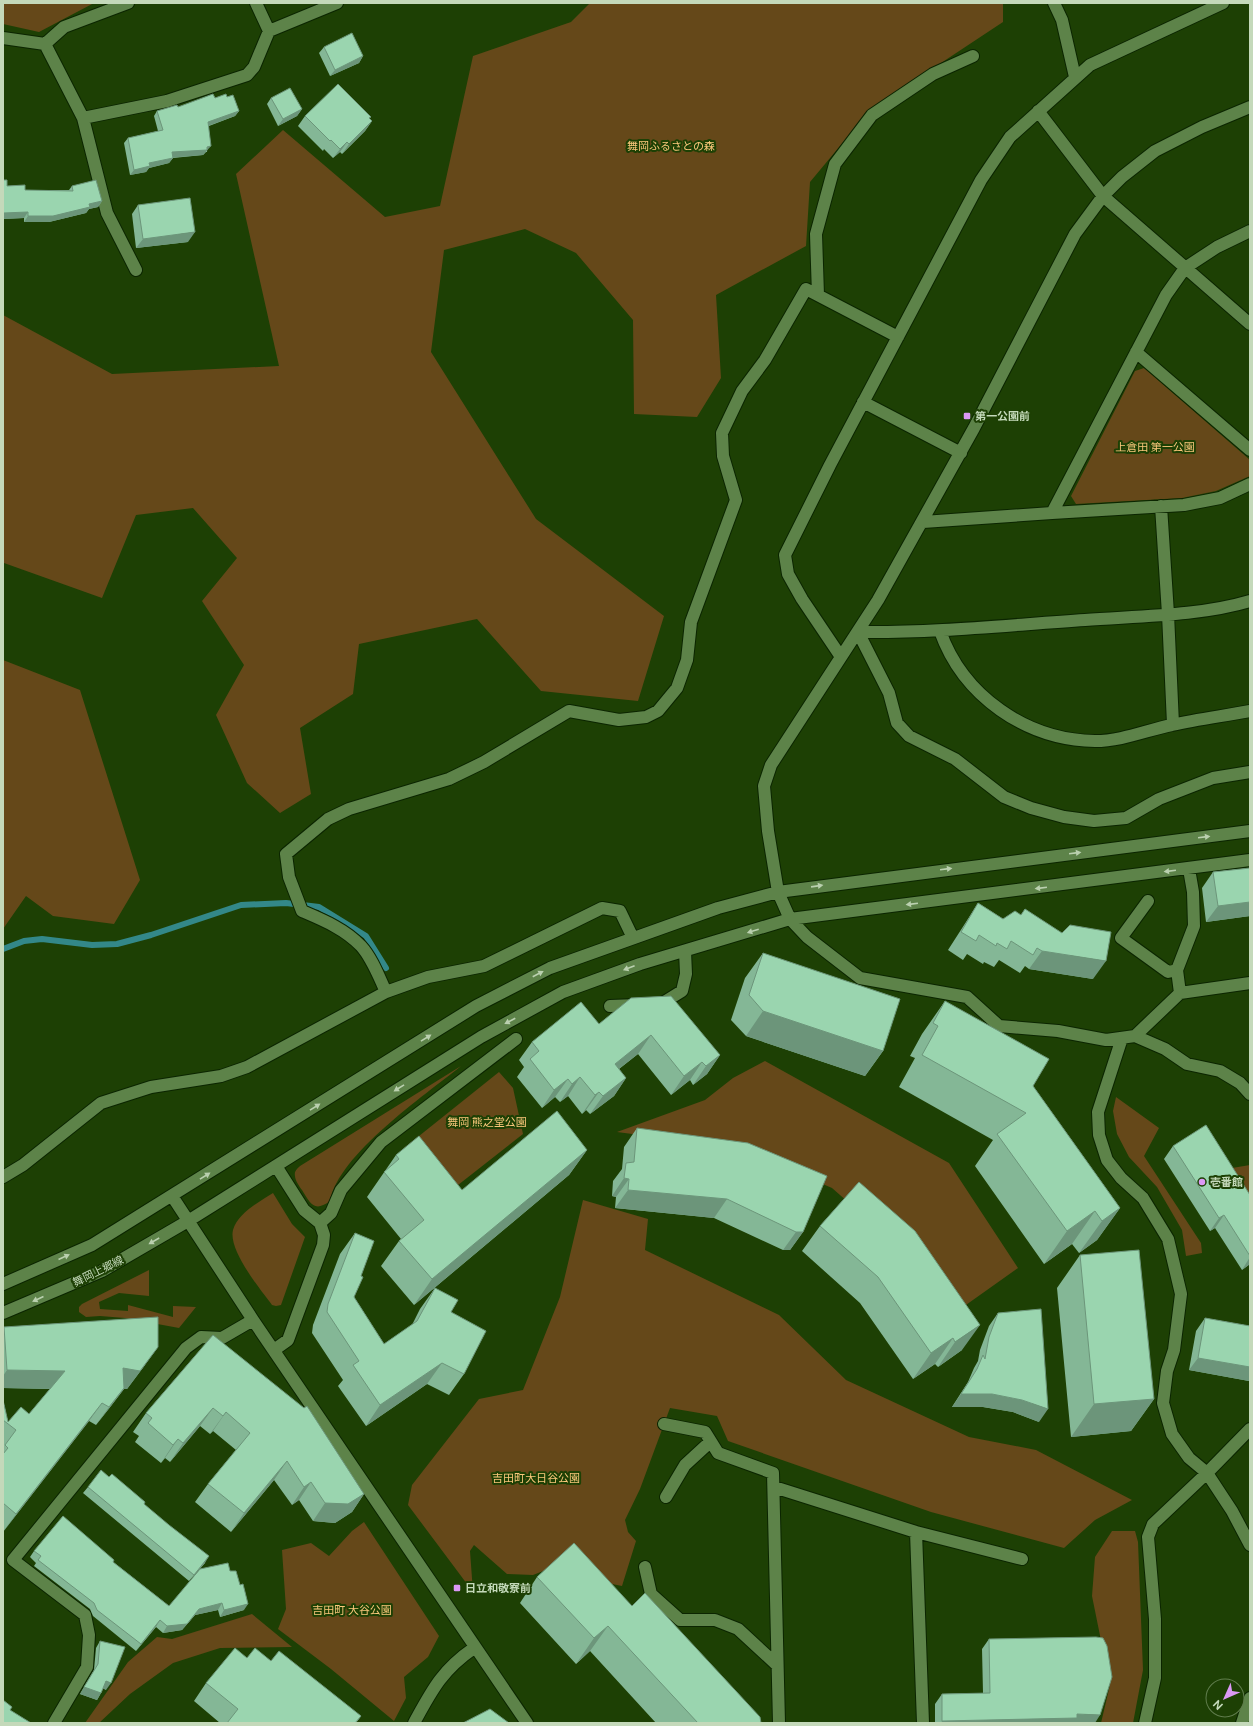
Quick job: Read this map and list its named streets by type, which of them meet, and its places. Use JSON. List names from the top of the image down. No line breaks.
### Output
{"streets":{"street":["舞岡上郷線"]},"parks":["舞岡ふるさとの森","上倉田 第一公園","舞岡 熊之堂公園","吉田町大日谷公園","吉田町 大谷公園"],"places":{"transit":["第一公園前","日立和敬寮前"],"other":["壱番館"]},"north":"bottom left"}
